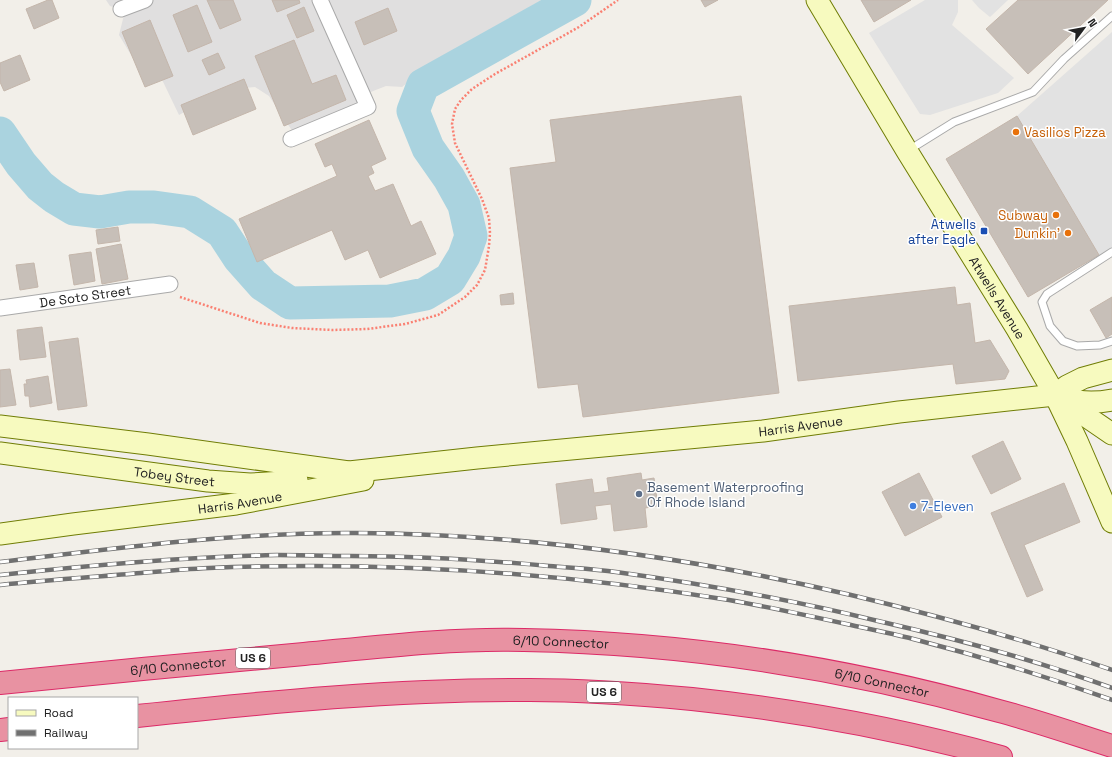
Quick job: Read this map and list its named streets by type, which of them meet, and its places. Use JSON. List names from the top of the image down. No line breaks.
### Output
{"streets":{"highway":["6/10 Connector","US 6"],"main road":["Atwells Avenue","Harris Avenue","Tobey Street"],"street":["De Soto Street"]},"crossings":[["Atwells Avenue","Harris Avenue"],["Harris Avenue","Tobey Street"]],"places":{"other":["Vasilios Pizza","Subway","Dunkin'","Basement Waterproofing Of Rhode Island","7-Eleven"],"transit":["Atwells after Eagle"]},"legend":["Road","Railway"],"north":"top right"}
